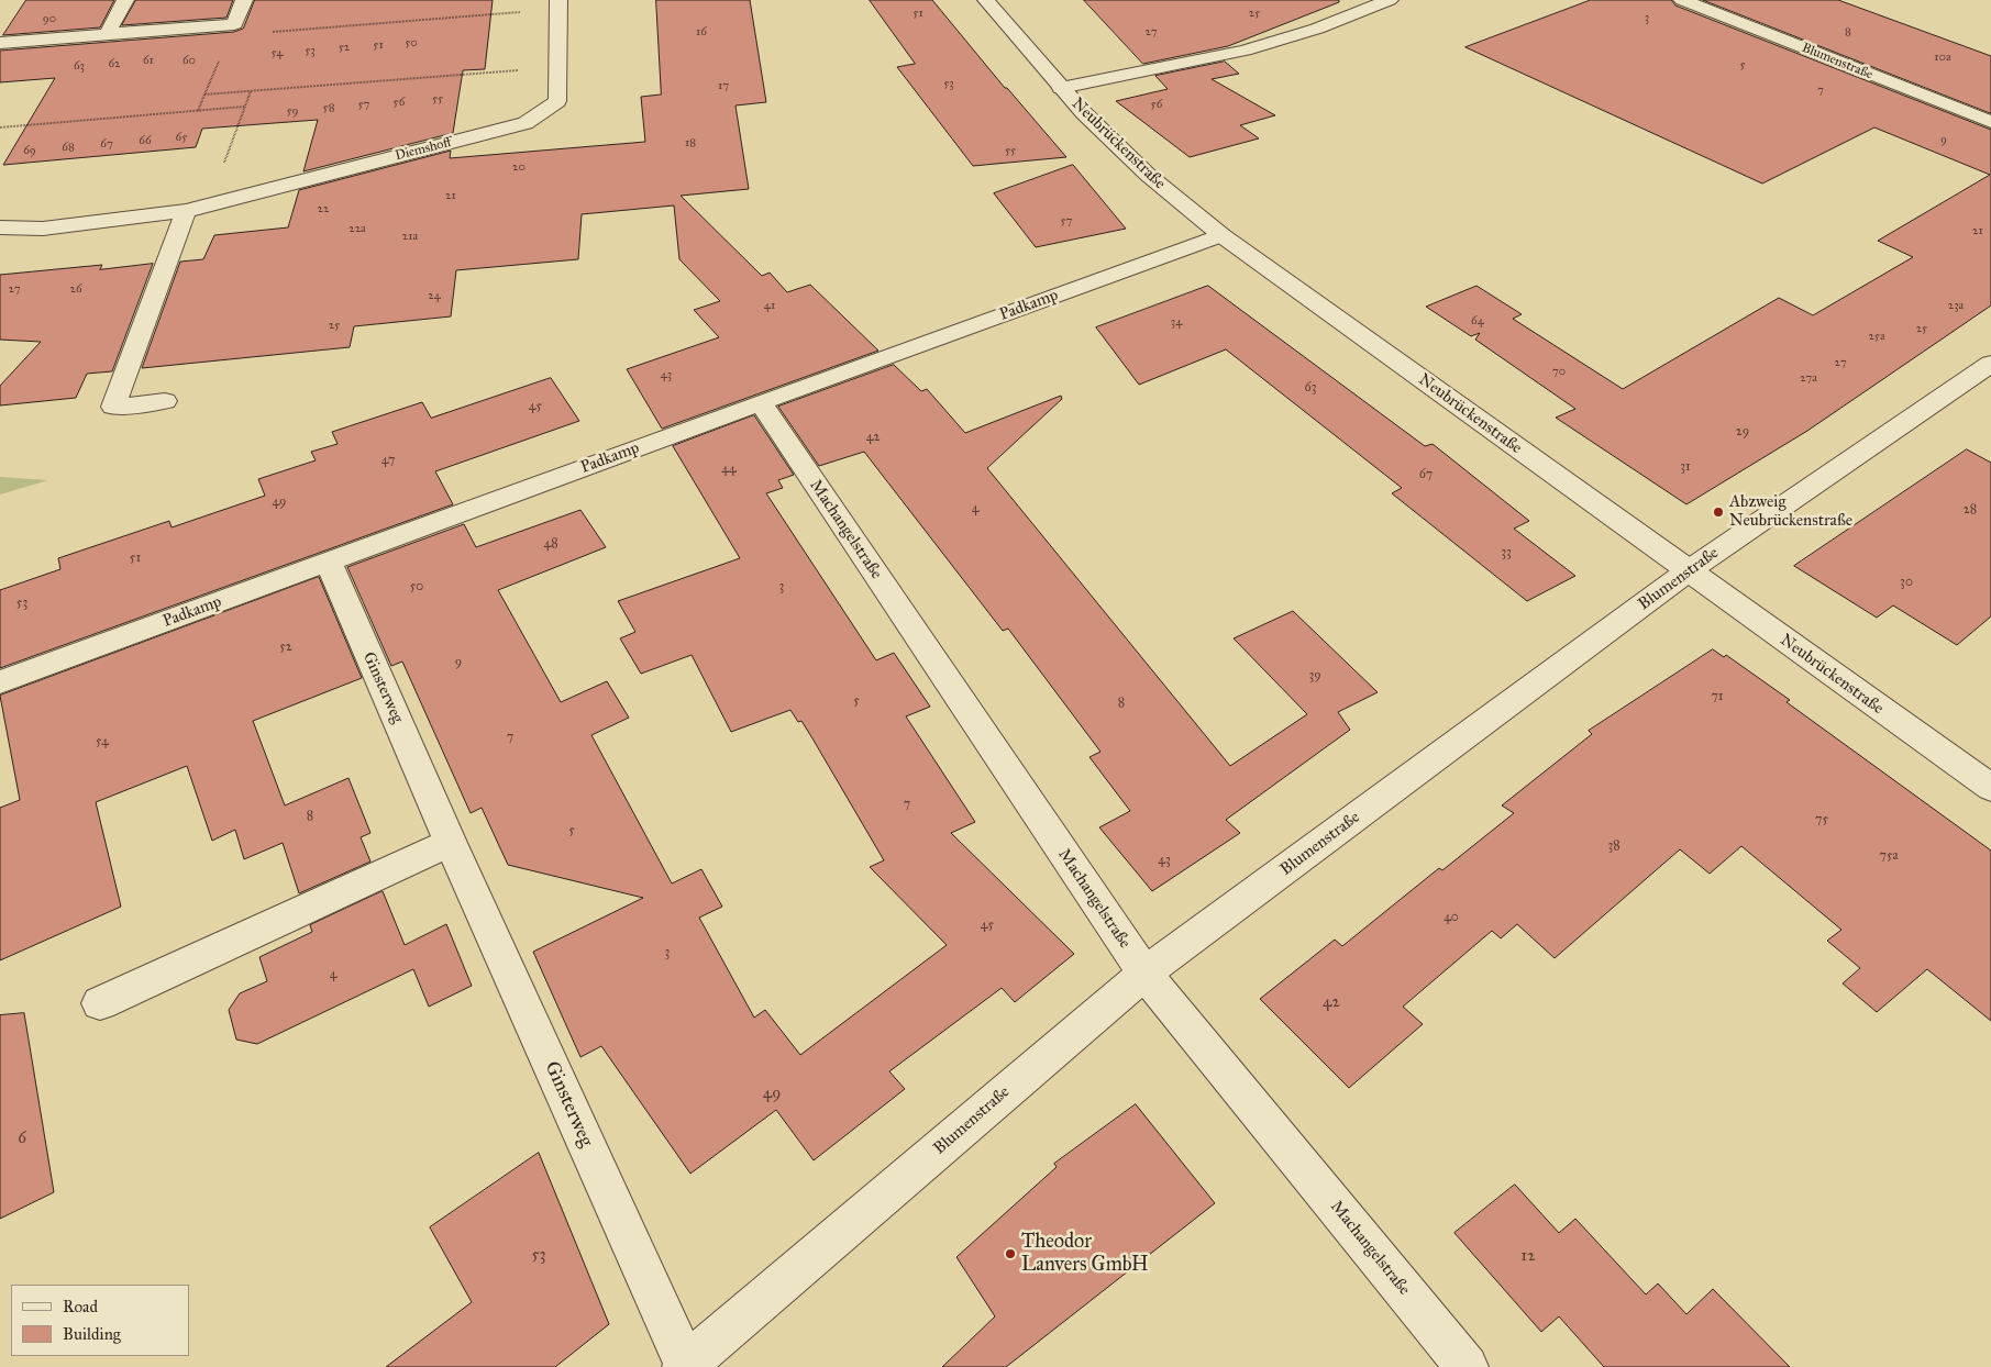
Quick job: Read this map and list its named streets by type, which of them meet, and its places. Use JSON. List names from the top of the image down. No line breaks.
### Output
{"streets":{"street":["Blumenstraße","Neubrückenstraße","Diemshoff","Padkamp","Machangelstraße","Ginsterweg"]},"crossings":[["Blumenstraße","Neubrückenstraße"],["Blumenstraße","Machangelstraße"],["Blumenstraße","Ginsterweg"],["Neubrückenstraße","Padkamp"],["Padkamp","Machangelstraße"],["Padkamp","Ginsterweg"]],"places":["Abzweig Neubrückenstraße","Theodor Lanvers GmbH"],"house_numbers":["51","25","3","90","16","27","8","50","51","52","53","54","10a","61","60","62","5","63","53","17","7","55","56","57","56","58","59","65","9","66","18","67","68","69","55","20","21","22","57","22a","21","21a","27","26","24","41","23a","64","34","25","25","25a","27","70","43","27a","63","45","29","42","47","31","44","67","49","4","28","48","33","51","30","50","3","53","52","9","39","71","5","8","7","54","7","8","75","5","38","75a","43","40","45","3","4","42","49","6","53","12"],"legend":["Road","Building"]}
